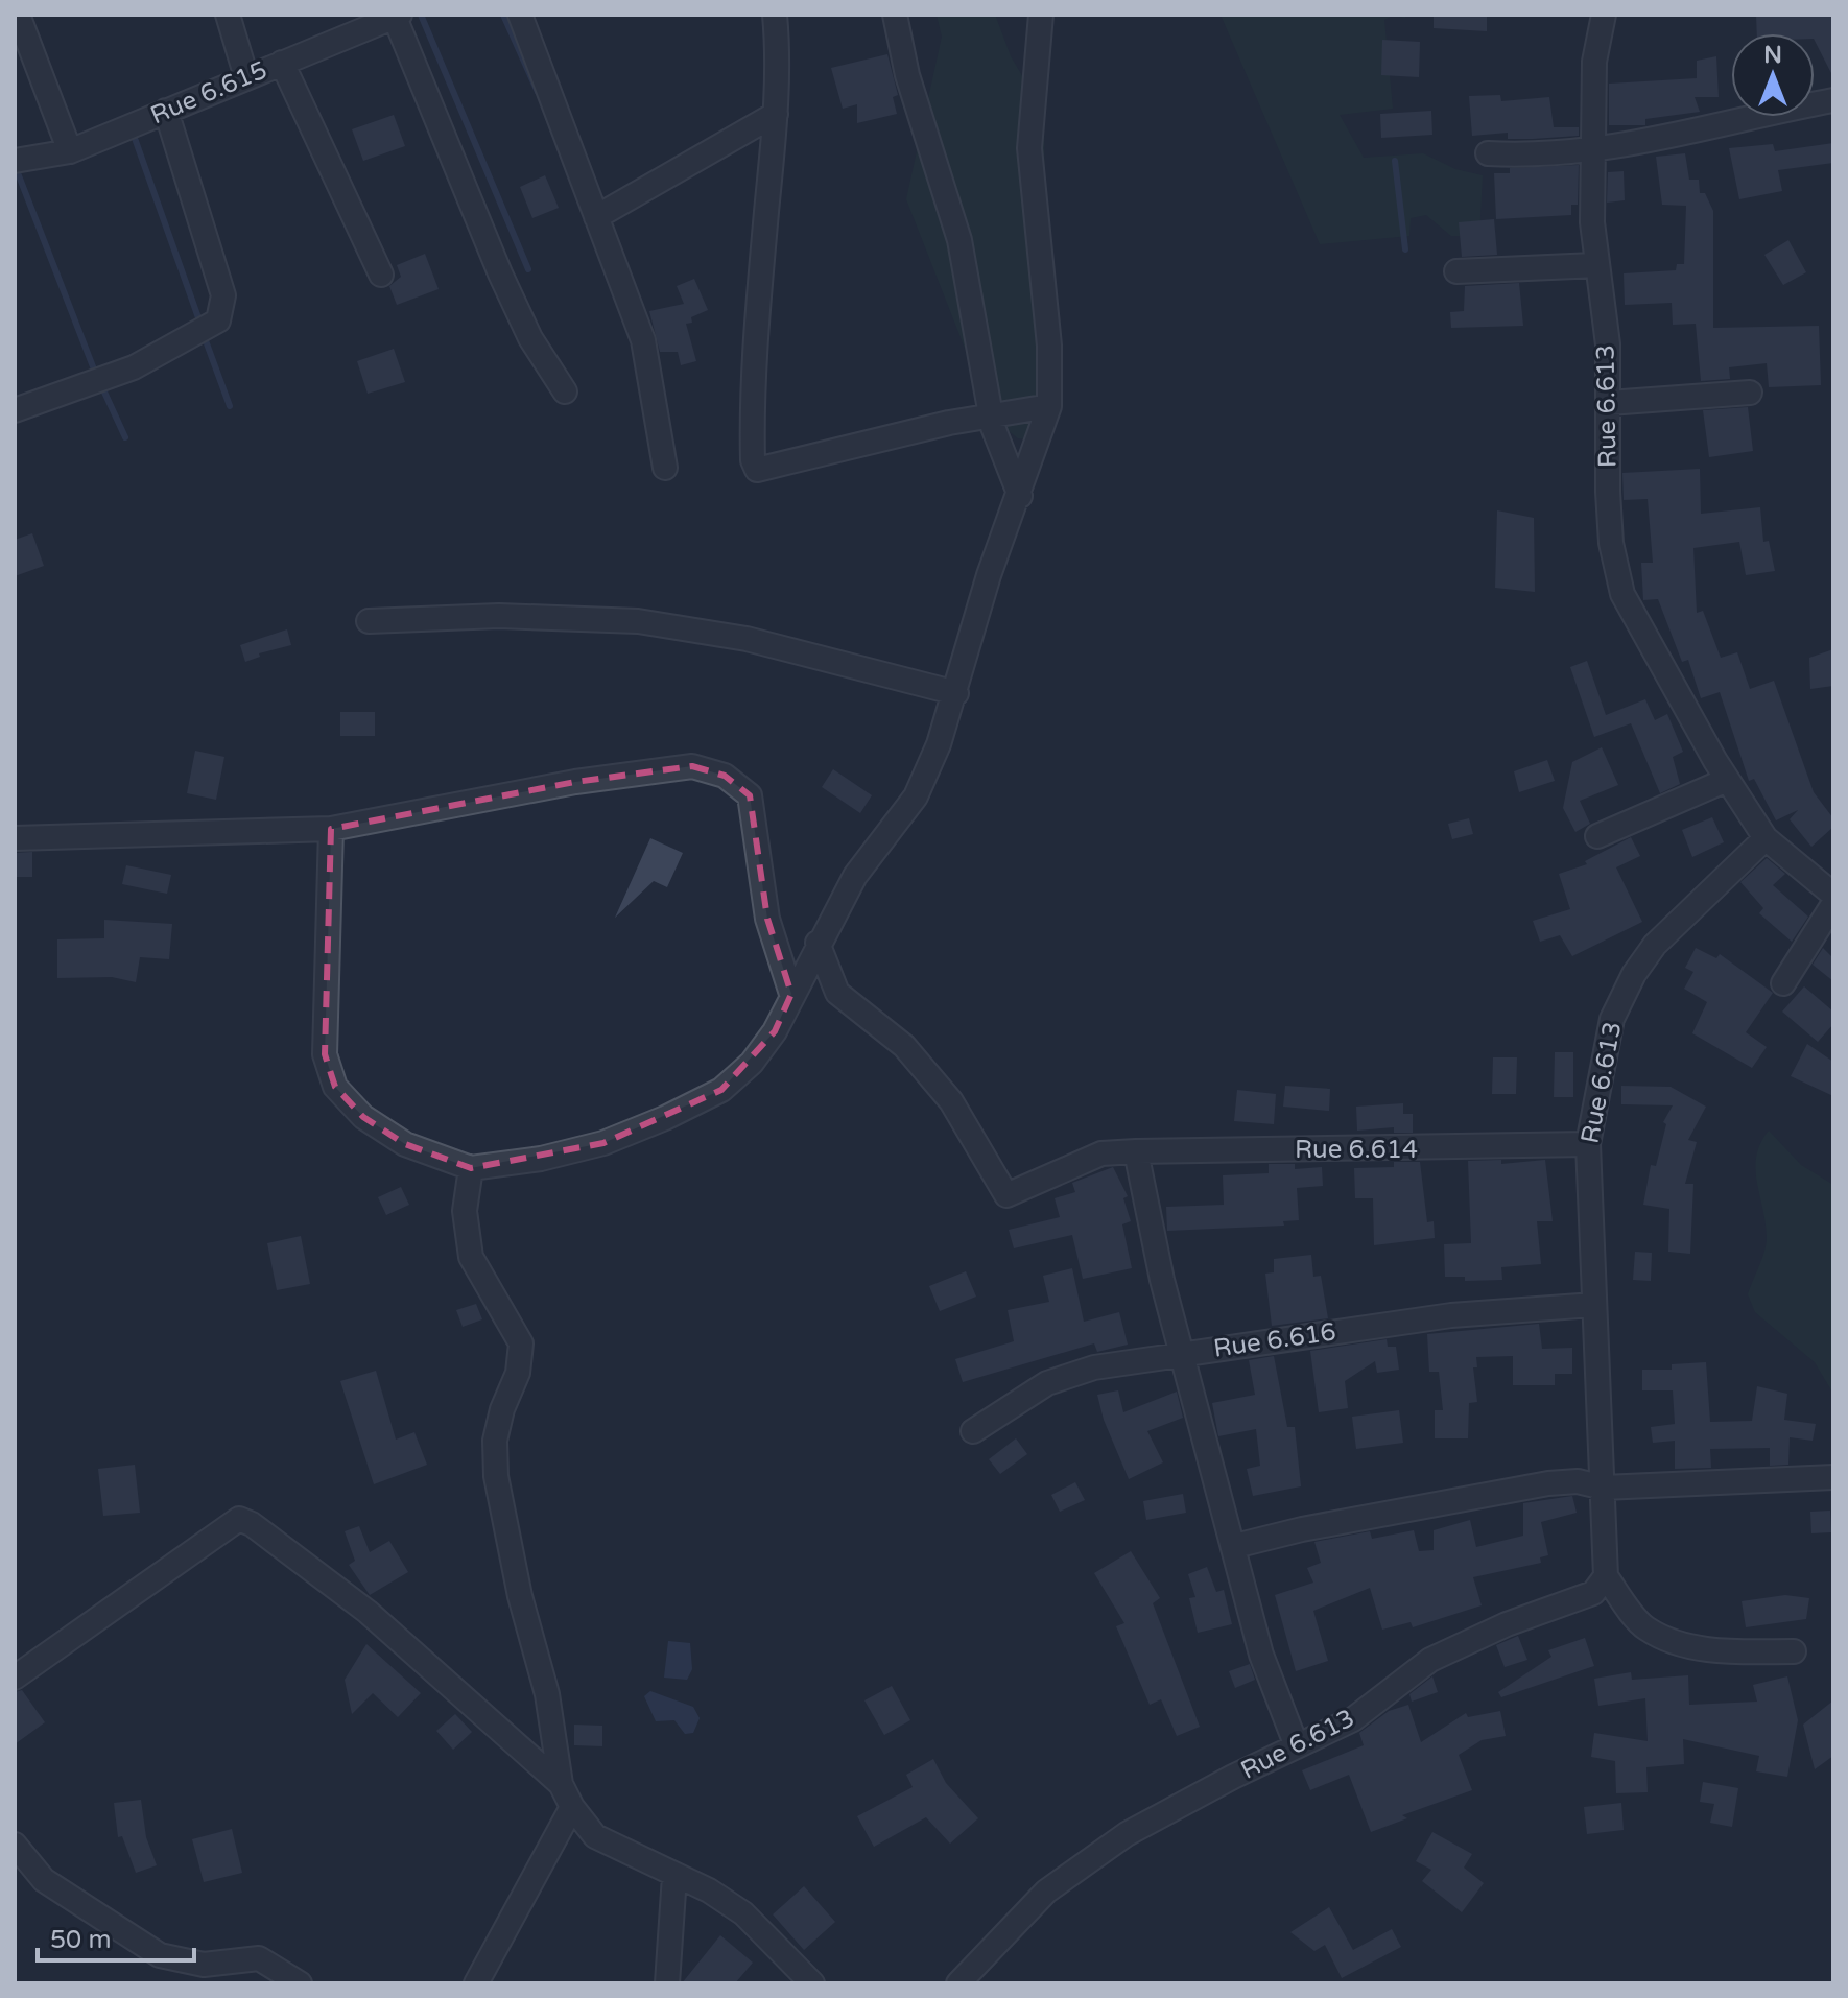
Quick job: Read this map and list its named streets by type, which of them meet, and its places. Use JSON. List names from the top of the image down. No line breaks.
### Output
{"streets":{"street":["Rue 6.615","Rue 6.613","Rue 6.614","Rue 6.616"]},"crossings":[["Rue 6.613","Rue 6.614"],["Rue 6.613","Rue 6.616"]],"scale_bar":"50 m","north":"top"}
